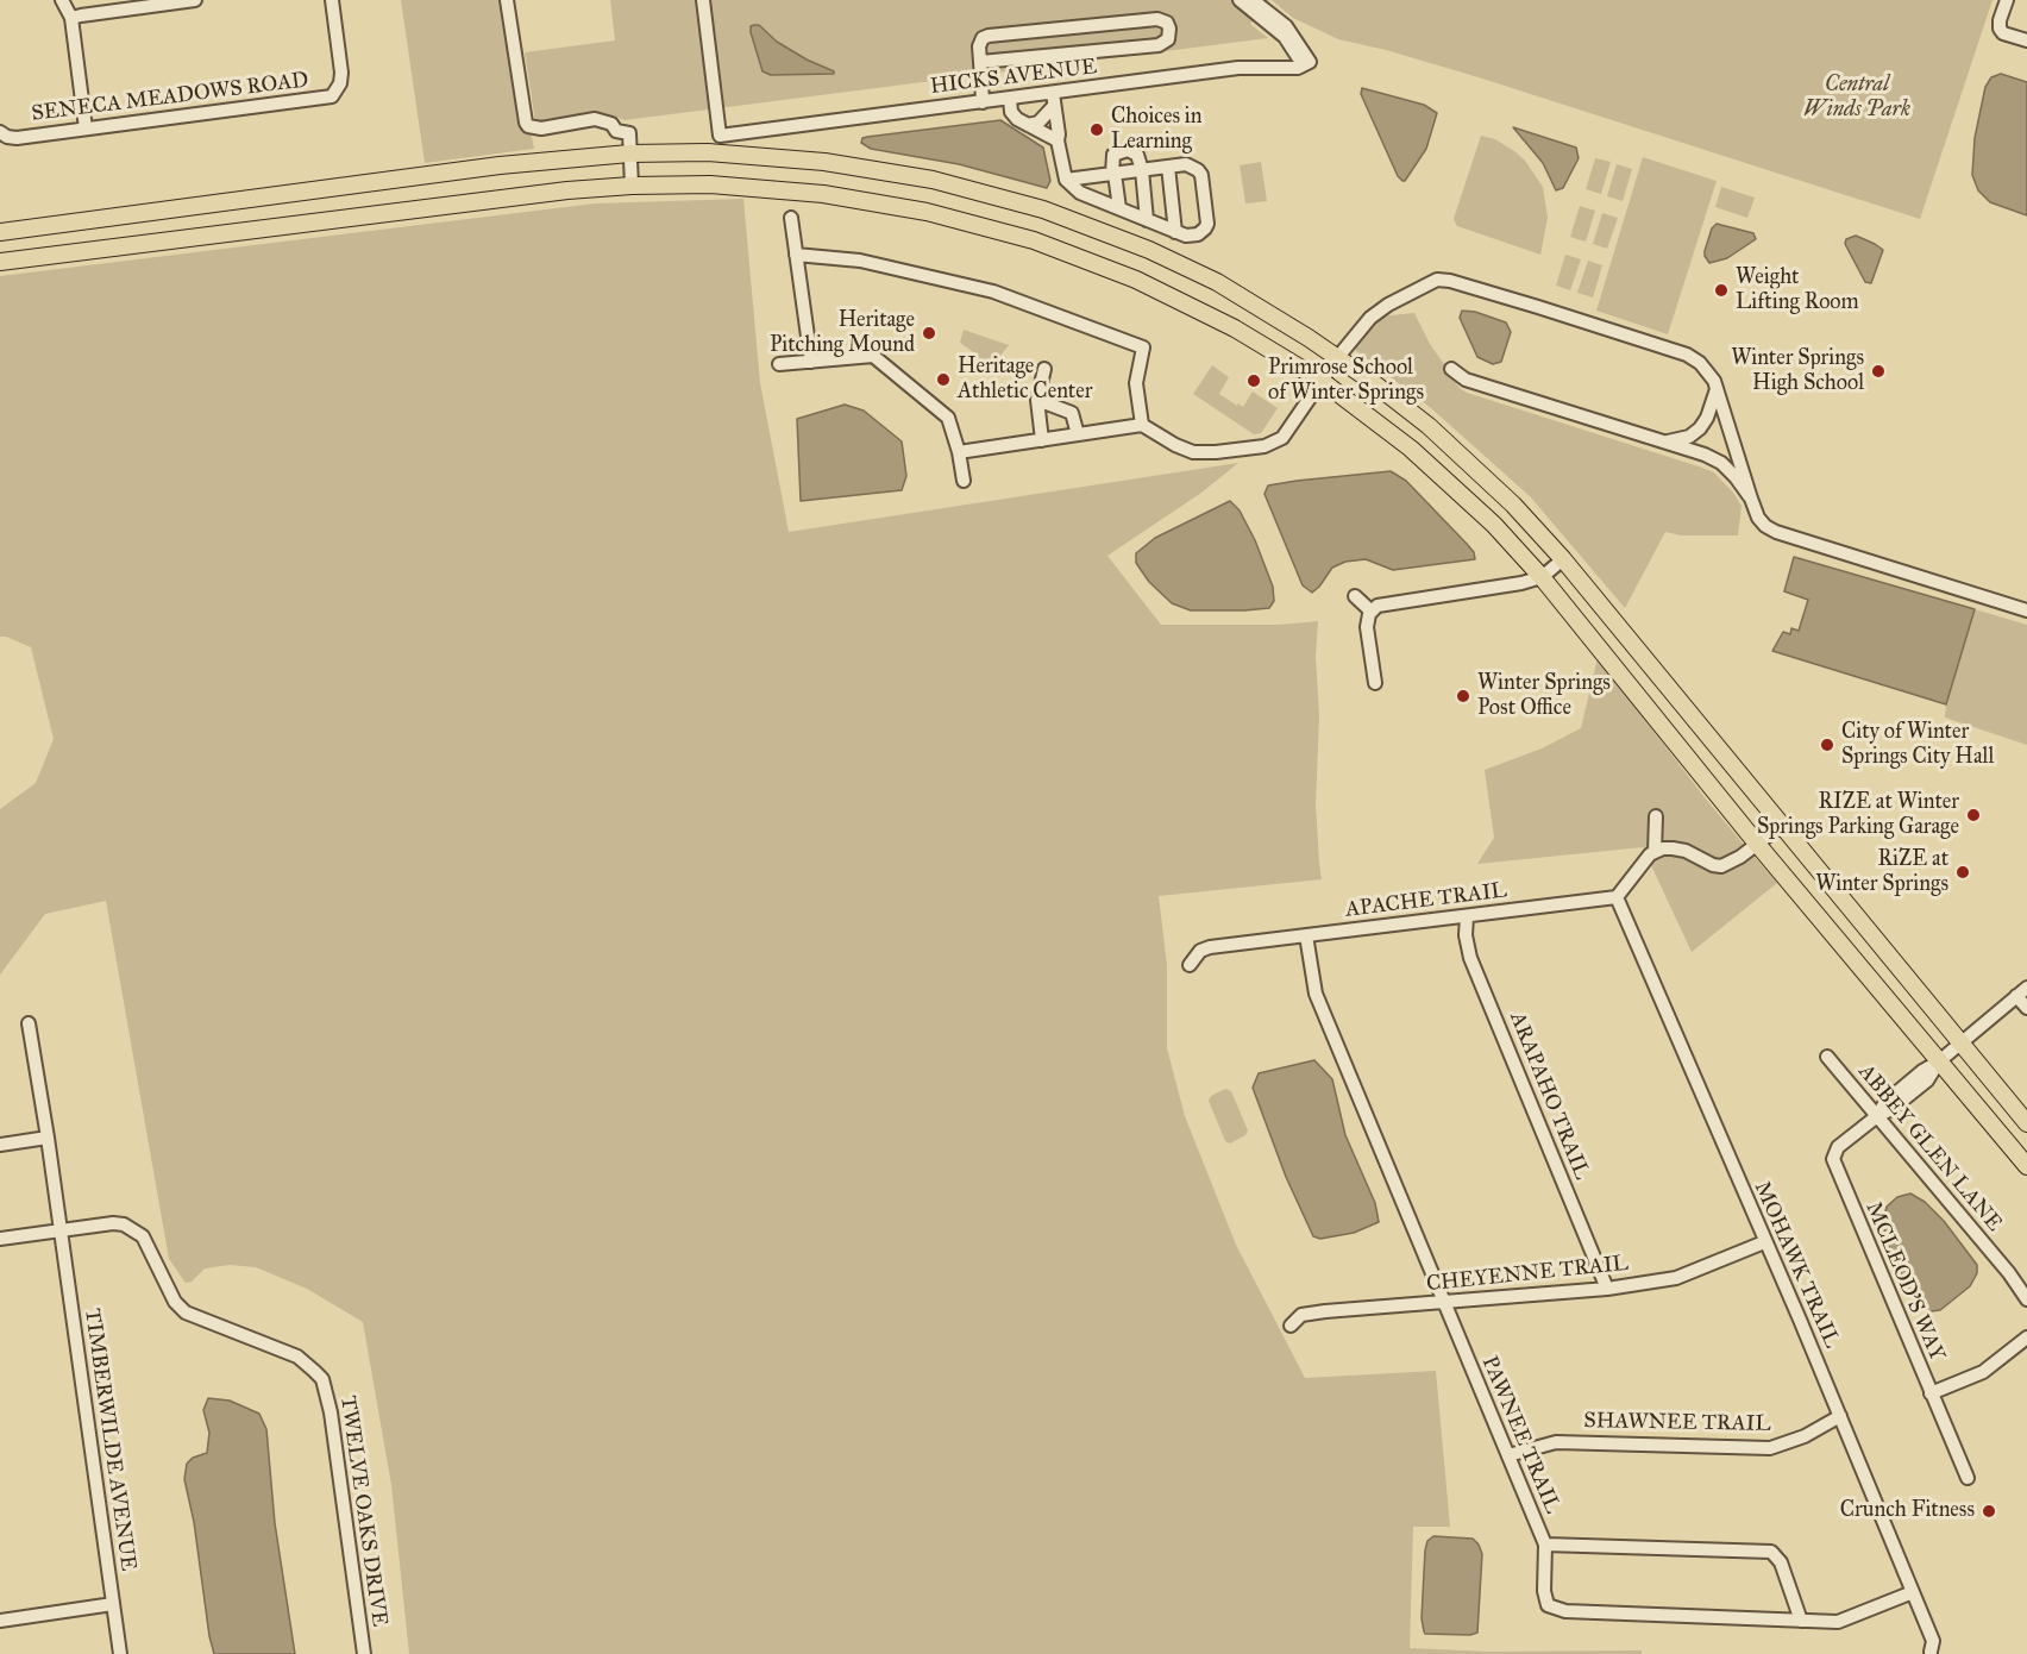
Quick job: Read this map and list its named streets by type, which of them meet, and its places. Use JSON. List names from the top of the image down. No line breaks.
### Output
{"streets":{"street":["HICKS AVENUE","SENECA MEADOWS ROAD","APACHE TRAIL","ARAPAHO TRAIL","ABBEY GLEN LANE","MOHAWK TRAIL","CHEYENNE TRAIL","MCLEOD'S WAY","SHAWNEE TRAIL","PAWNEE TRAIL","TIMBERWILDE AVENUE","TWELVE OAKS DRIVE"]},"crossings":[["APACHE TRAIL","ARAPAHO TRAIL"],["APACHE TRAIL","MOHAWK TRAIL"],["APACHE TRAIL","PAWNEE TRAIL"],["ARAPAHO TRAIL","CHEYENNE TRAIL"],["ABBEY GLEN LANE","MCLEOD'S WAY"],["MOHAWK TRAIL","CHEYENNE TRAIL"],["MOHAWK TRAIL","SHAWNEE TRAIL"],["MOHAWK TRAIL","PAWNEE TRAIL"],["CHEYENNE TRAIL","PAWNEE TRAIL"],["SHAWNEE TRAIL","PAWNEE TRAIL"],["TIMBERWILDE AVENUE","TWELVE OAKS DRIVE"]],"parks":["Central Winds Park"],"places":["Choices in Learning","Weight Lifting Room","Heritage Pitching Mound","Winter Springs High School","Heritage Athletic Center","Primrose School of Winter Springs","Winter Springs Post Office","City of Winter Springs City Hall","RIZE at Winter Springs Parking Garage","RiZE at Winter Springs","Crunch Fitness"]}
